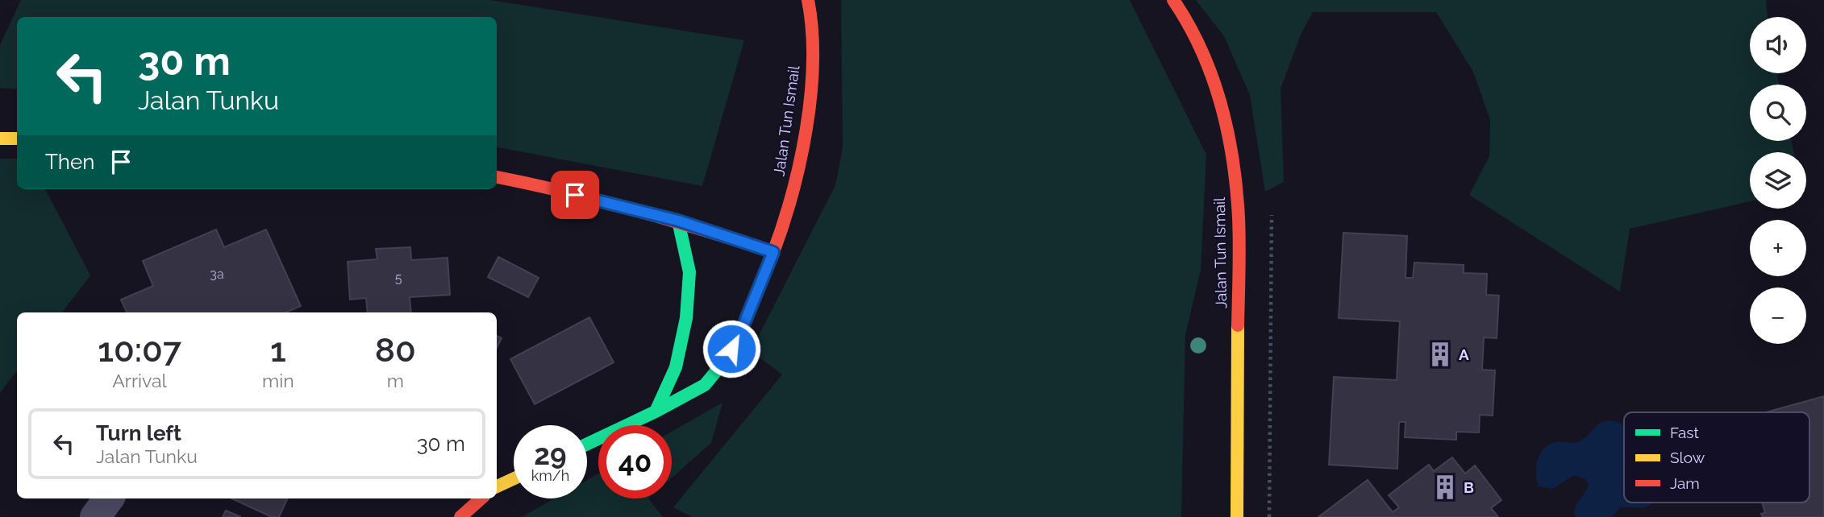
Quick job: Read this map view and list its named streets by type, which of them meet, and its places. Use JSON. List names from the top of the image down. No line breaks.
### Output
{"streets":{"street":["Jalan Tun Ismail"]},"places":{"building":["A","B"]},"house_numbers":["3a","5"],"legend":["Fast","Slow","Jam"],"page":{"map_buttons":["+","−"],"turn":["30 m","Jalan Tunku"],"then":"Then","eta":["10:07","Arrival","1","min","80","m"],"list":[{"name":"Turn left","note":"Jalan Tunku","value":"30 m"}],"speed":"29 km/h","limit":"40"}}
